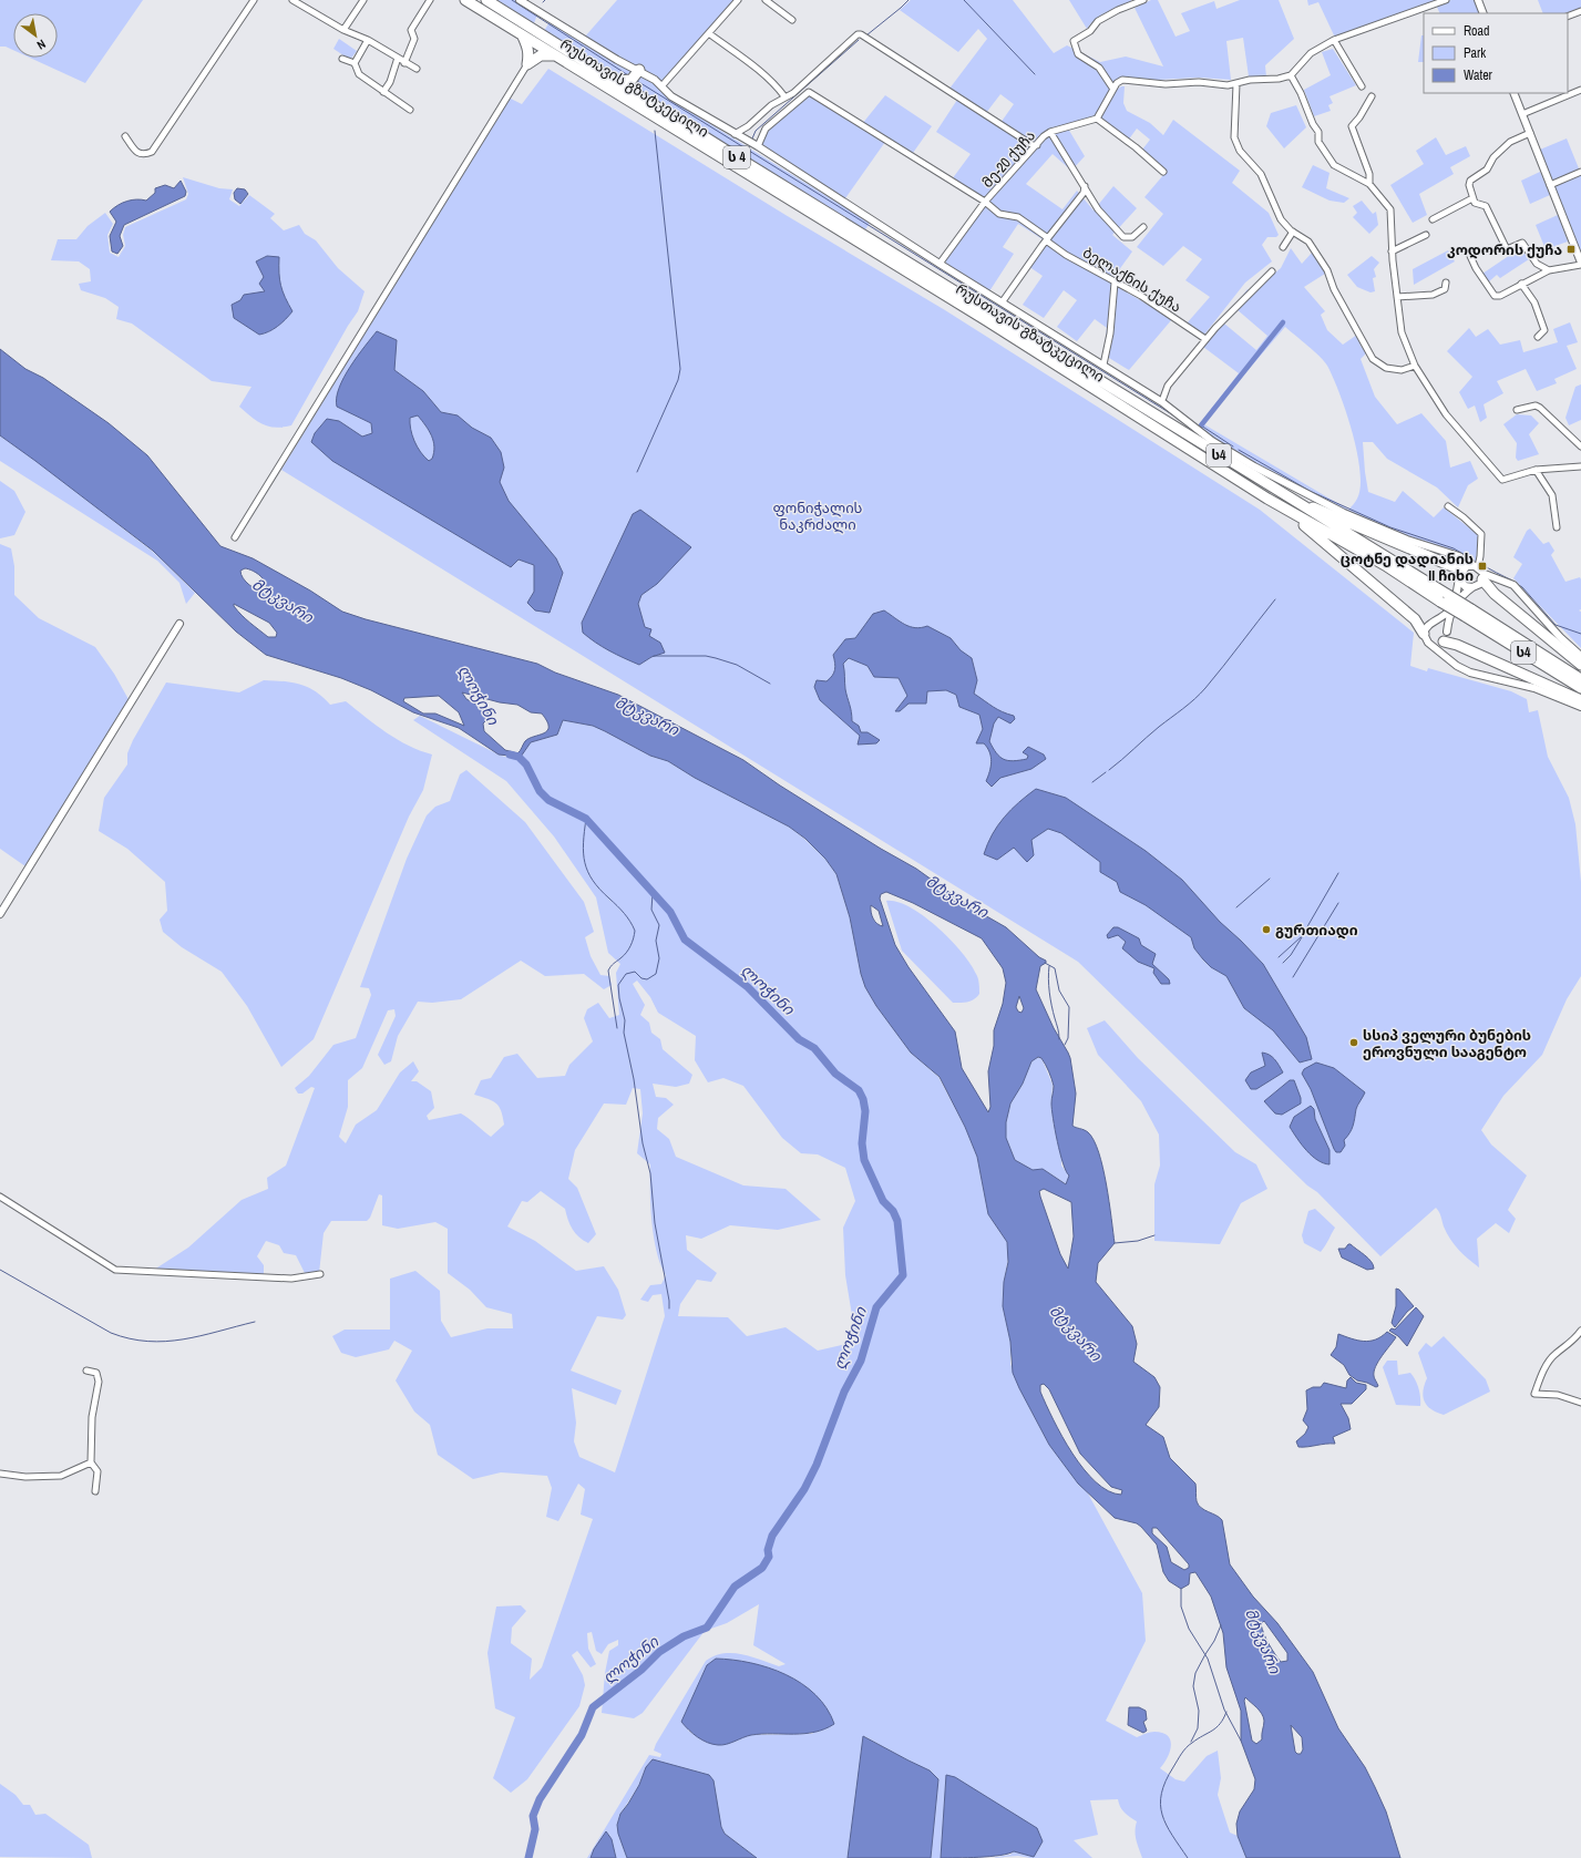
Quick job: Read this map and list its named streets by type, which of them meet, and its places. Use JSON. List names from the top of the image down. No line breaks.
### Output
{"streets":{"highway":["რუსთავის გზატკეცილი","ს 4","ს4"],"street":["მე-20 ქუჩა","ბელაქნის ქუჩა"]},"crossings":[["მე-20 ქუჩა","ბელაქნის ქუჩა"]],"water":["მტკვარი","ლოჭინი"],"parks":["ფონიჭალის ნაკრძალი"],"places":{"transit":["კოდორის ქუჩა","ცოტნე დადიანის II ჩიხი"],"other":["გურთიადი","სსიპ ველური ბუნების ეროვნული სააგენტო"]},"legend":["Road","Park","Water"],"north":"bottom right"}
